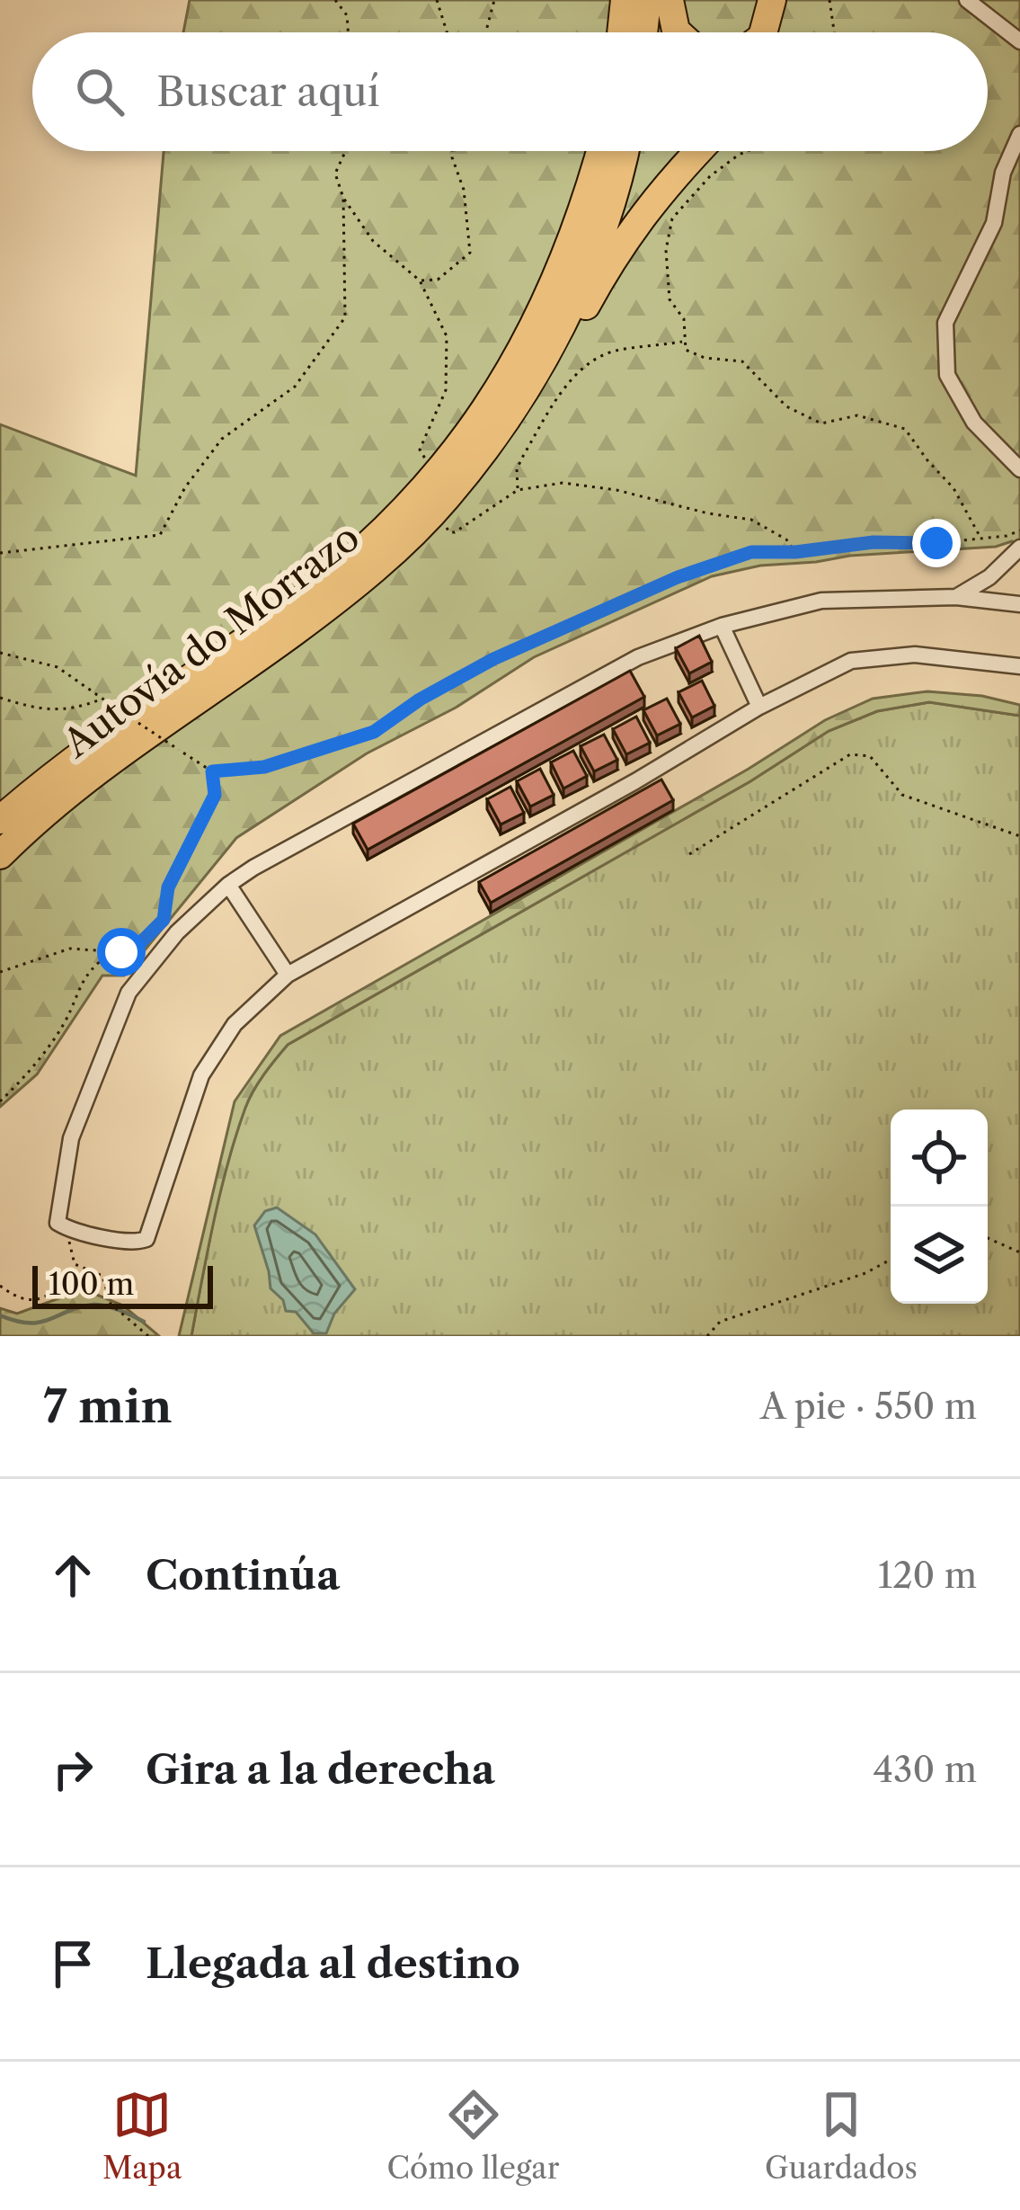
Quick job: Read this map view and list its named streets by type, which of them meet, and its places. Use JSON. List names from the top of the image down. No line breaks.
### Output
{"streets":{"highway":["Autovía do Morrazo"]},"scale_bar":"100 m","page":{"search":"Buscar aquí","scale":"100 m","heading":["7 min","A pie · 550 m"],"list":[["Continúa","120 m"],["Gira a la derecha","430 m"],"Llegada al destino"],"nav":["Mapa","Cómo llegar","Guardados"]}}
